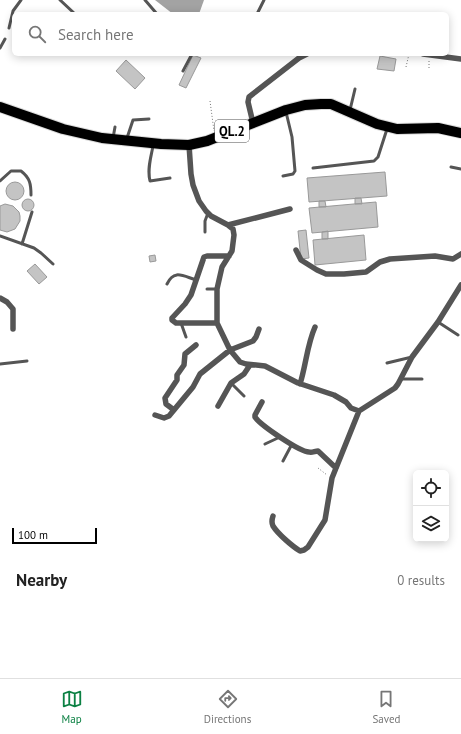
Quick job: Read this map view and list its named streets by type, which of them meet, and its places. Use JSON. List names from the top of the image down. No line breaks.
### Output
{"streets":{"highway":["QL.2"]},"scale_bar":"100 m","page":{"search":"Search here","scale":"100 m","heading":["Nearby","0 results"],"nav":["Map","Directions","Saved"]}}
